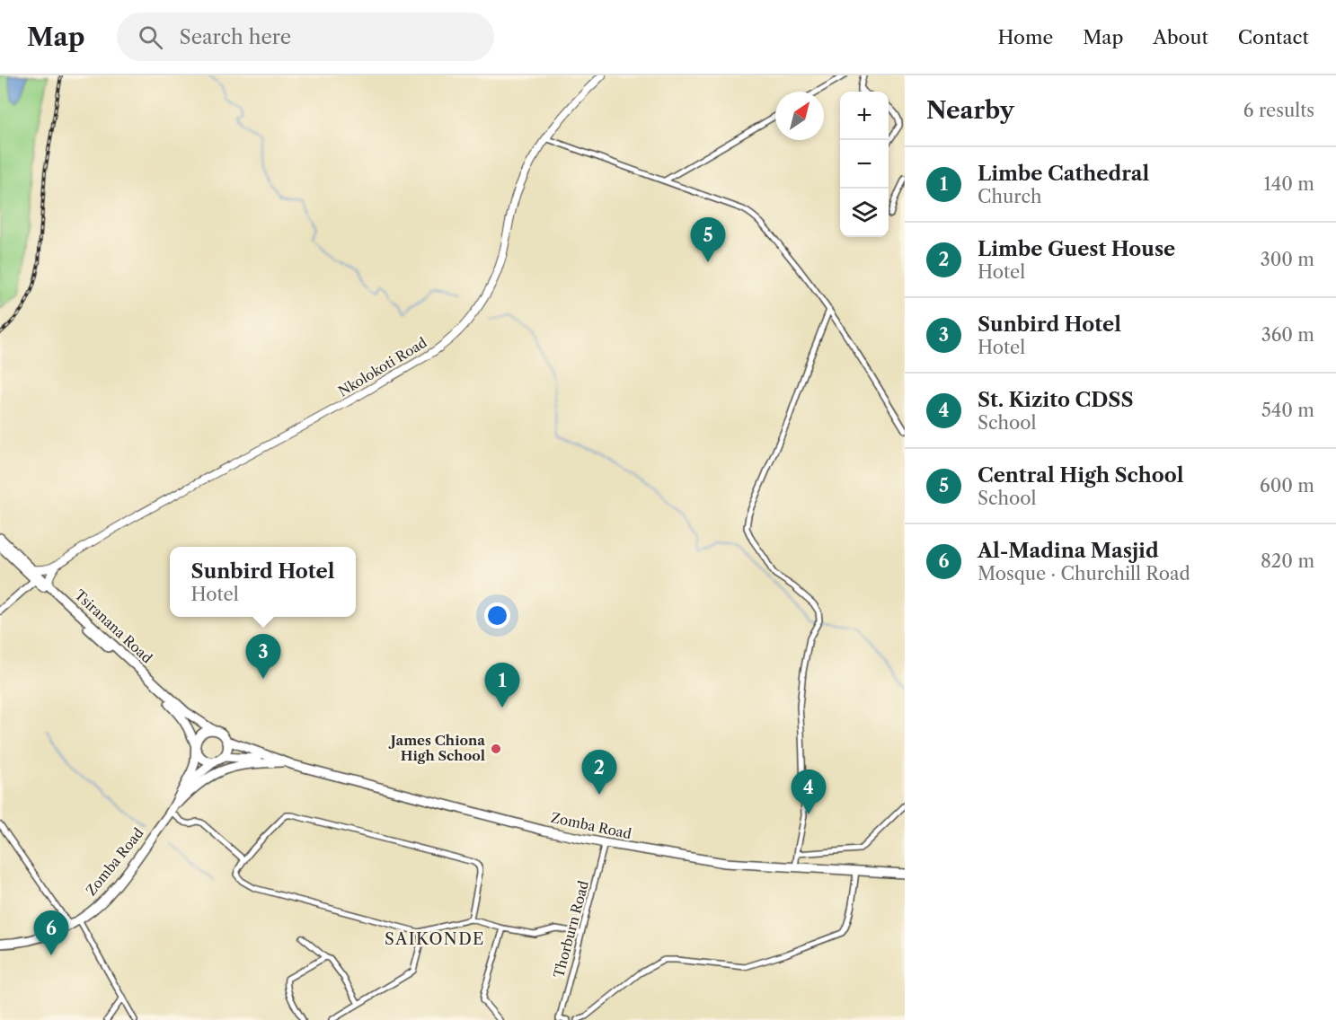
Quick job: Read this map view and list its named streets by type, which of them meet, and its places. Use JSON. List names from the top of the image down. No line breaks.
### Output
{"streets":{"highway":["Tsiranana Road","Zomba Road"],"main road":["Nkolokoti Road"],"street":["Thorburn Road"]},"crossings":[["Nkolokoti Road","Tsiranana Road"],["Tsiranana Road","Zomba Road"],["Zomba Road","Thorburn Road"]],"districts":["SAIKONDE"],"places":["James Chiona High School"],"north":"top right","page":{"header":"Map","search":"Search here","nav":["Home","Map","About","Contact"],"heading":["Nearby","6 results"],"map_buttons":["+","−"],"list":[{"mark":"1","name":"Limbe Cathedral","note":"Church","value":"140 m"},{"mark":"2","name":"Limbe Guest House","note":"Hotel","value":"300 m"},{"mark":"3","name":"Sunbird Hotel","note":"Hotel","value":"360 m"},{"mark":"4","name":"St. Kizito CDSS","note":"School","value":"540 m"},{"mark":"5","name":"Central High School","note":"School","value":"600 m"},{"mark":"6","name":"Al-Madina Masjid","note":"Mosque · Churchill Road","value":"820 m"}],"pins":["5","3","1","2","4","6"],"popup":["Sunbird Hotel","Hotel"]}}
